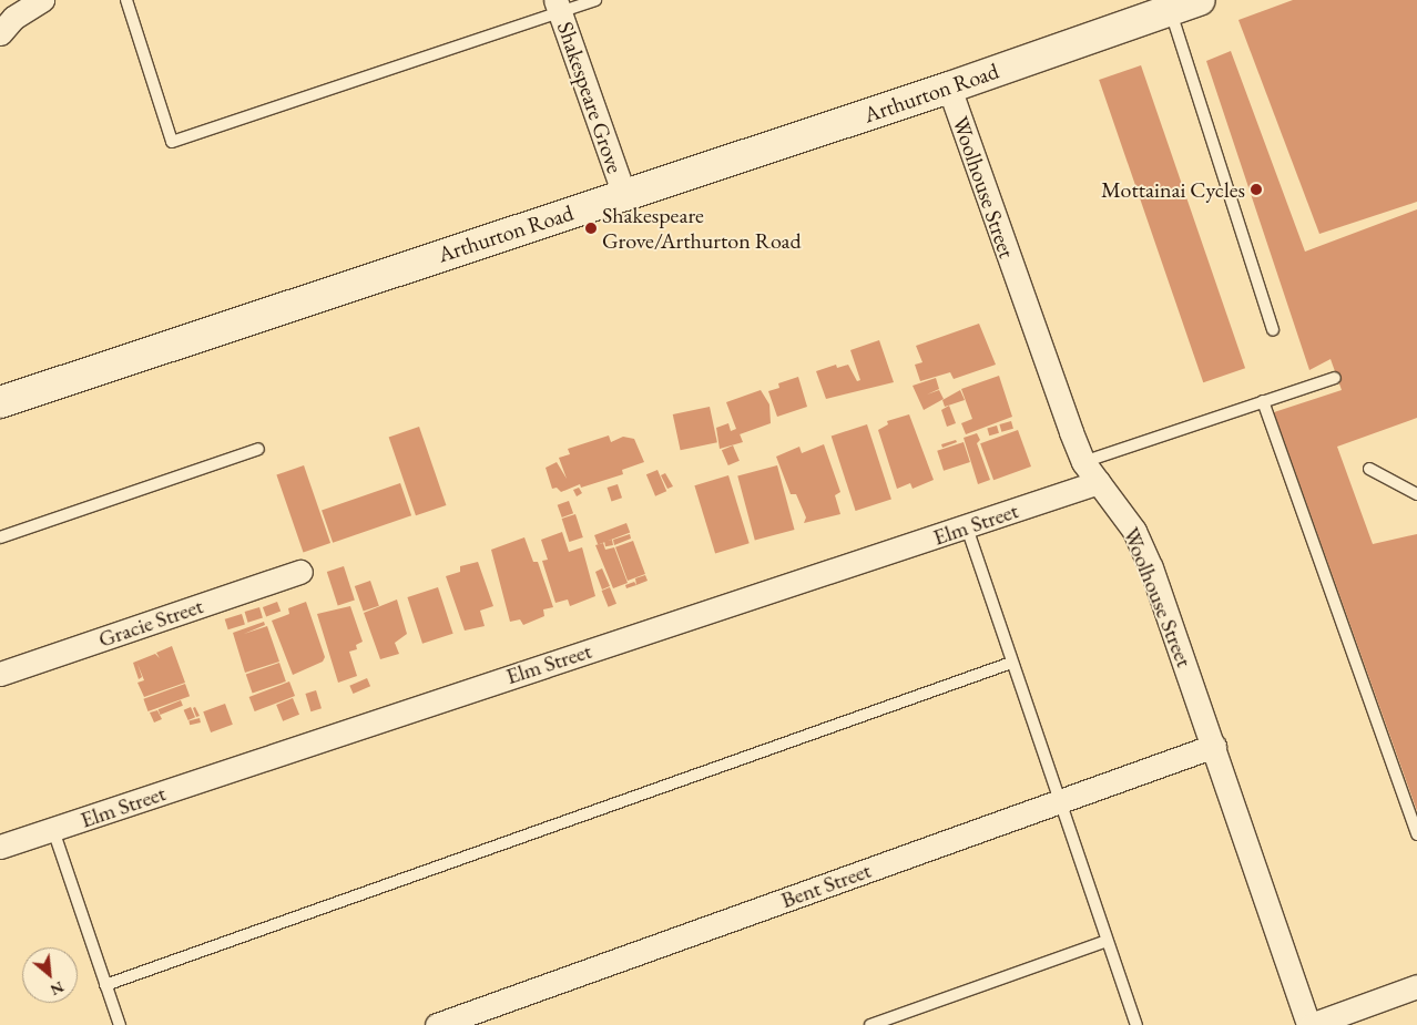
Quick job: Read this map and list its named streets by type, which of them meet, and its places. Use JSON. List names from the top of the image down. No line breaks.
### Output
{"streets":{"street":["Arthurton Road","Shakespeare Grove","Woolhouse Street","Elm Street","Gracie Street","Bent Street"]},"crossings":[["Arthurton Road","Shakespeare Grove"],["Arthurton Road","Woolhouse Street"],["Woolhouse Street","Elm Street"],["Woolhouse Street","Bent Street"]],"places":["Mottainai Cycles","Shakespeare Grove/Arthurton Road"],"north":"bottom right"}
